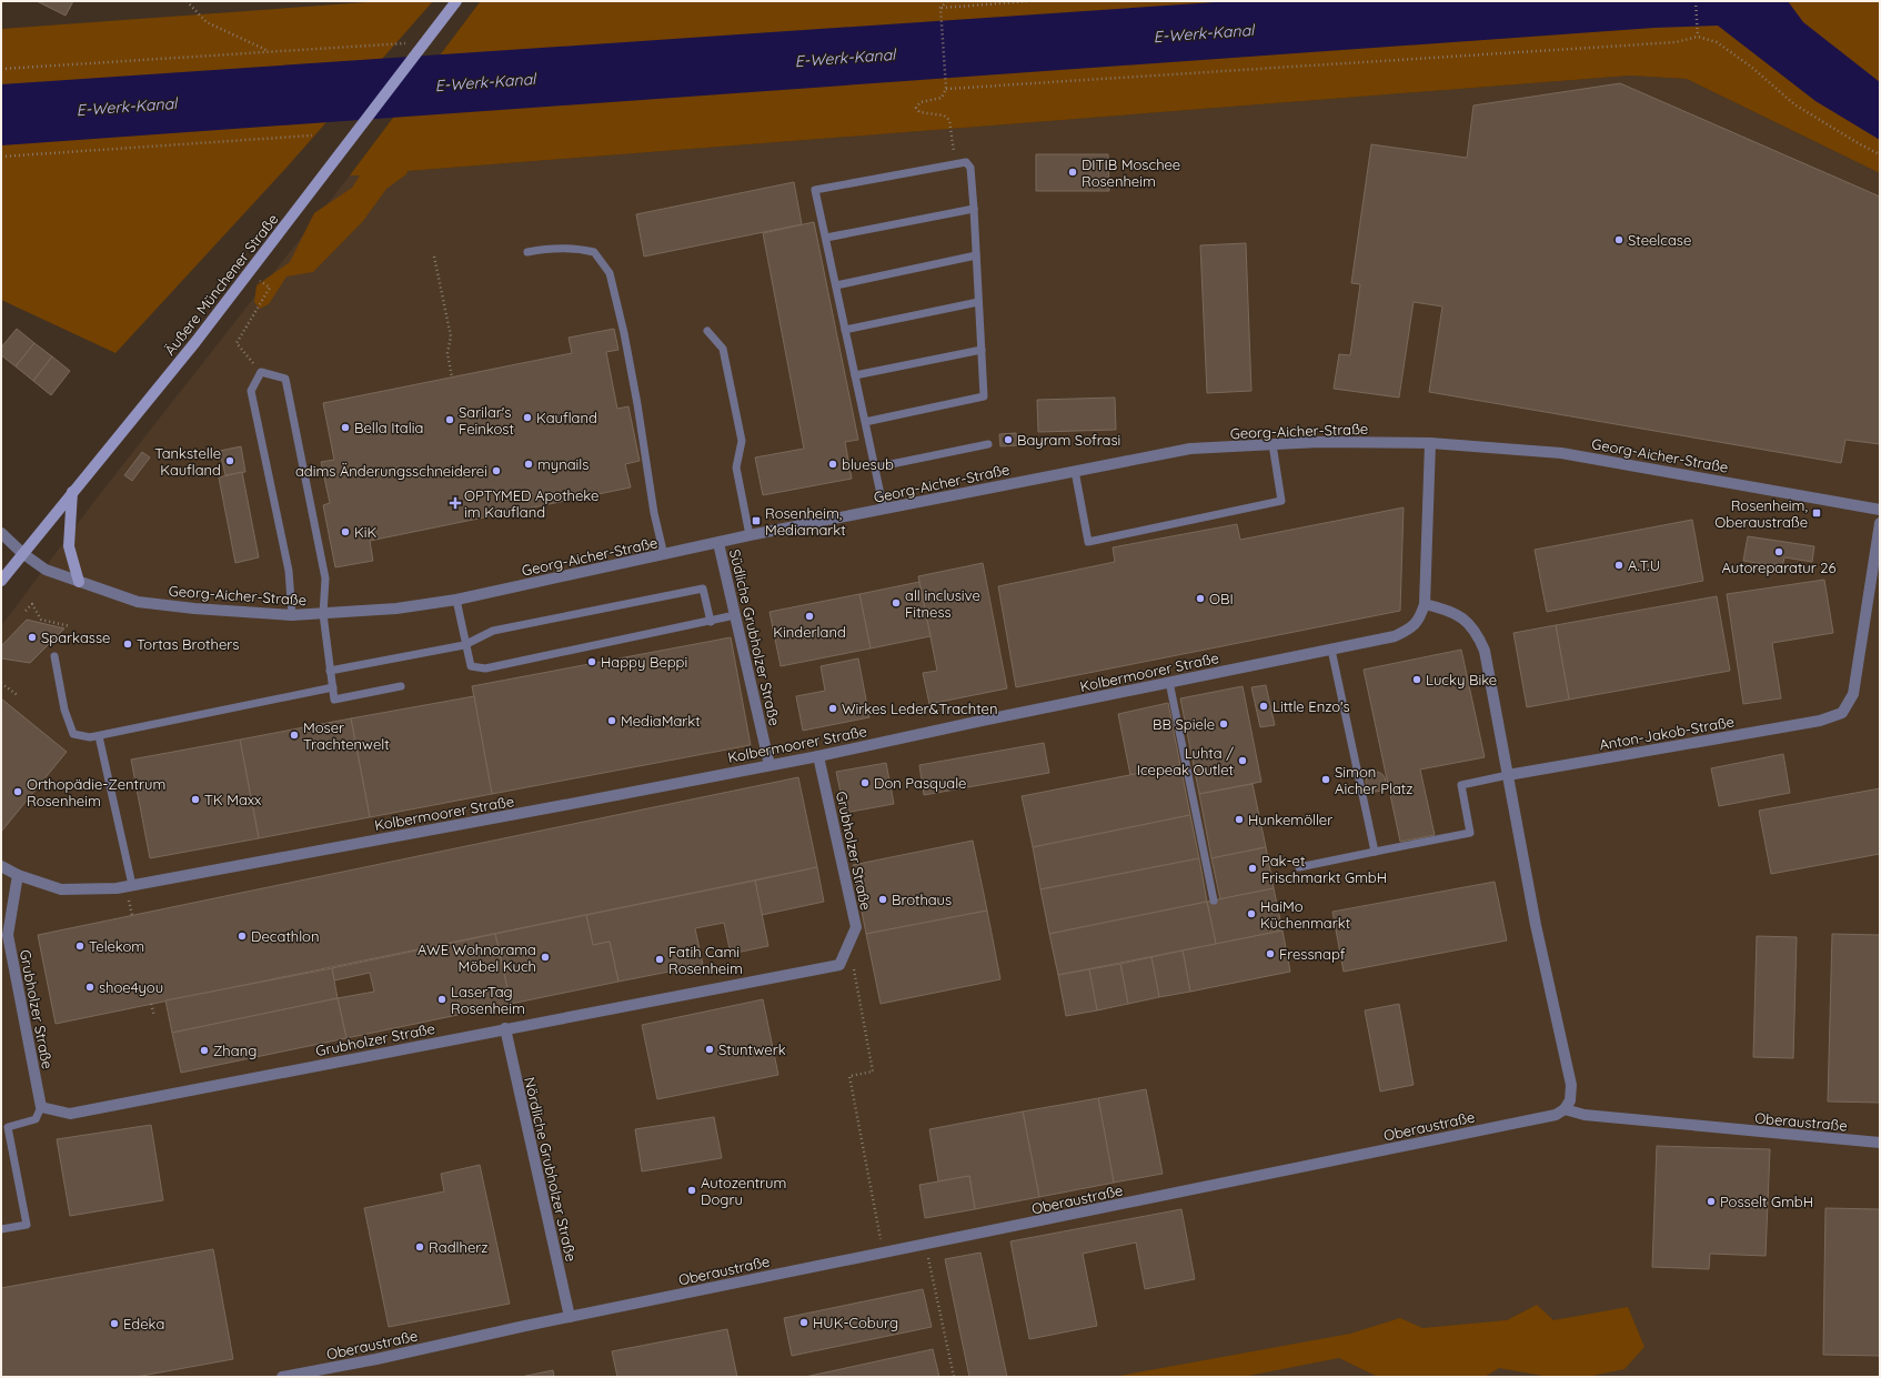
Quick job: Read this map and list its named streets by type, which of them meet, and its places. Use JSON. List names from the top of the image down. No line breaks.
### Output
{"streets":{"main road":["Äußere Münchener Straße"],"street":["Georg-Aicher-Straße","Südliche Grubholzer Straße","Kolbermoorer Straße","Anton-Jakob-Straße","Grubholzer Straße","Oberaustraße","Nördliche Grubholzer Straße"]},"crossings":[["Äußere Münchener Straße","Georg-Aicher-Straße"],["Georg-Aicher-Straße","Südliche Grubholzer Straße"],["Georg-Aicher-Straße","Kolbermoorer Straße"],["Südliche Grubholzer Straße","Kolbermoorer Straße"],["Kolbermoorer Straße","Grubholzer Straße"],["Grubholzer Straße","Nördliche Grubholzer Straße"],["Oberaustraße","Nördliche Grubholzer Straße"]],"water":["E-Werk-Kanal"],"places":{"other":["DITIB Moschee Rosenheim","Steelcase","Kaufland","Sarilar's Feinkost","Bella Italia","Bayram Sofrasi","Tankstelle Kaufland","mynails","bluesub","adims Änderungsschneiderei","KiK","Autoreparatur 26","A.T.U","OBI","all inclusive Fitness","Kinderland","Sparkasse","Tortas Brothers","Happy Beppi","Lucky Bike","Little Enzo's","Wirkes Leder&Trachten","MediaMarkt","BB Spiele","Moser Trachtenwelt","Luhta / Icepeak Outlet","Simon Aicher Platz","Don Pasquale","Orthopädie-Zentrum Rosenheim","TK Maxx","Hunkemöller","Pak-et Frischmarkt GmbH","Brothaus","HaiMo Küchenmarkt","Decathlon","Telekom","Fressnapf","AWE Wohnorama Möbel Kuch","Fatih Cami Rosenheim","shoe4you","LaserTag Rosenheim","Stuntwerk","Zhang","Autozentrum Dogru","Posselt GmbH","Radlherz","HUK-Coburg","Edeka"],"health":["OPTYMED Apotheke im Kaufland"],"transit":["Rosenheim, Oberaustraße","Rosenheim, Mediamarkt"]}}
